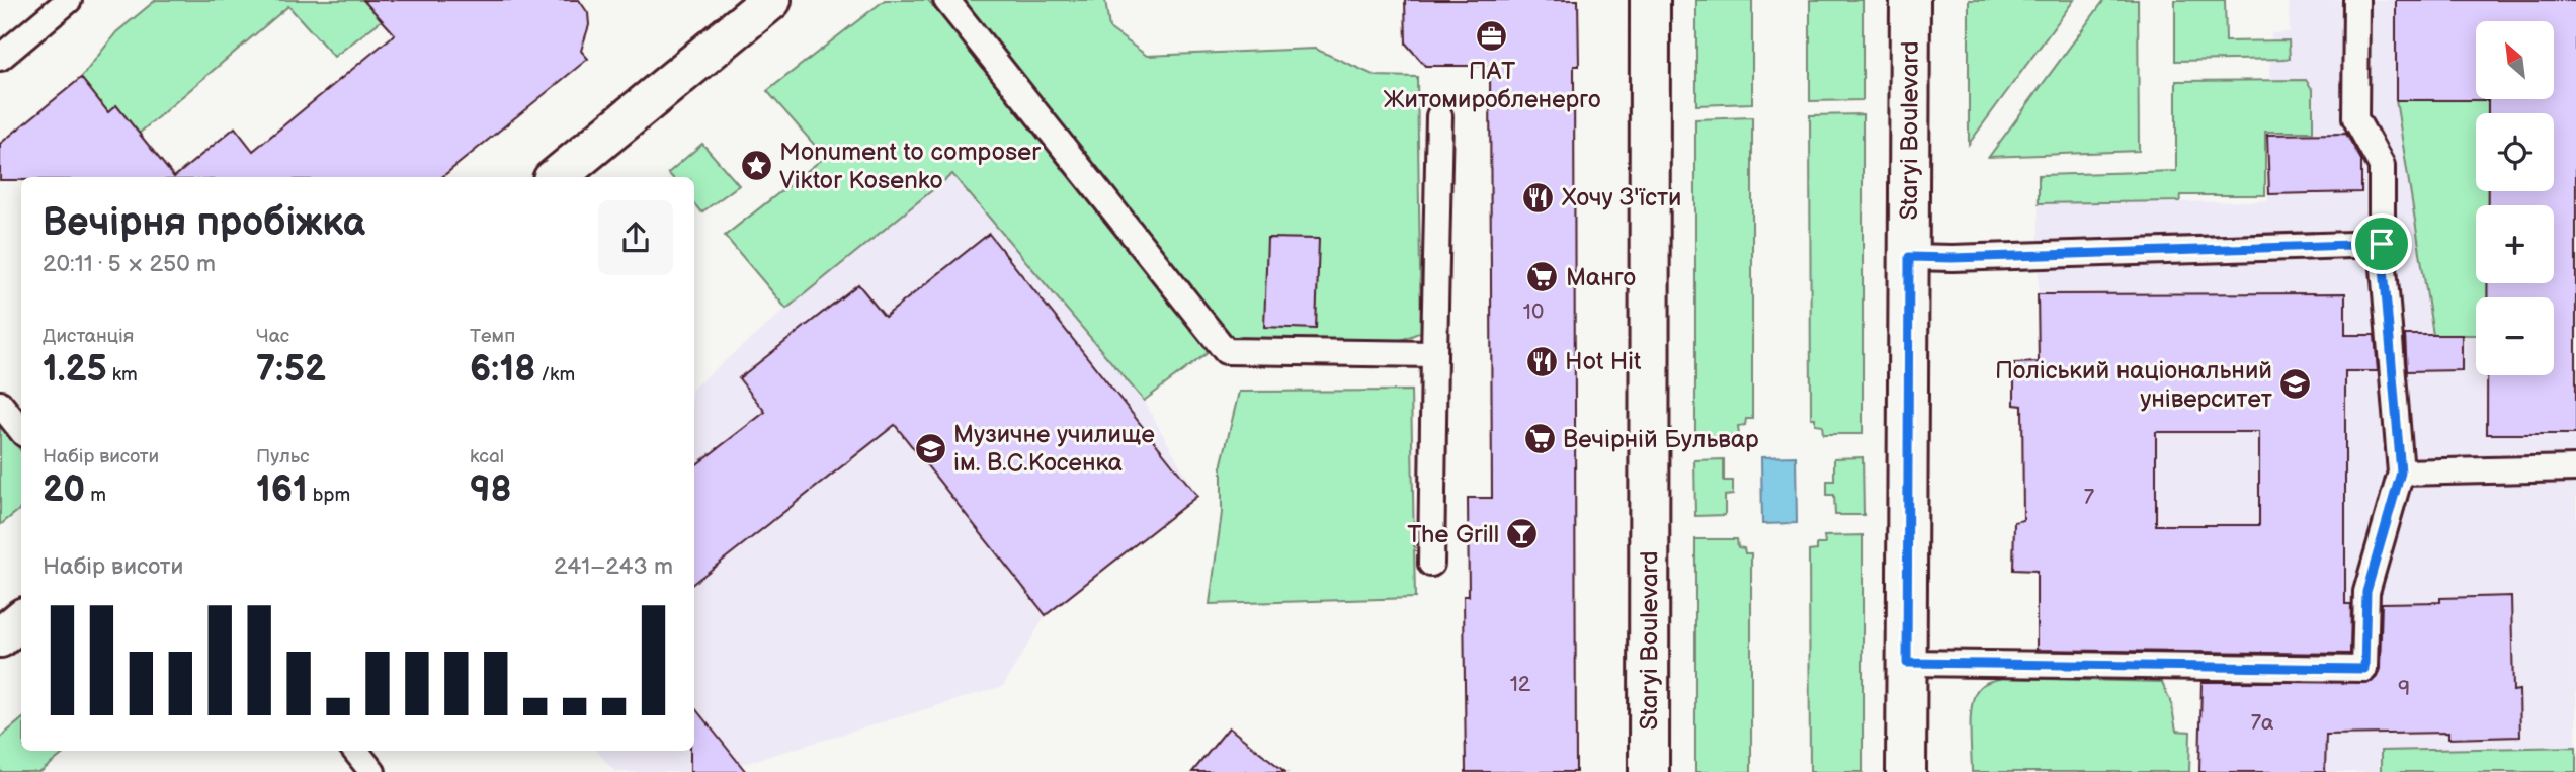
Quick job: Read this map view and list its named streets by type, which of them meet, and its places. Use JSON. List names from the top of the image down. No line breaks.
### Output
{"streets":{"street":["Staryi Boulevard"]},"places":{"office":["ПАТ Житомиробленерго"],"place":["Monument to composer Viktor Kosenko"],"restaurant":["Хочу З'їсти","Hot Hit"],"supermarket":["Манго","Вечірній Бульвар"],"school or university":["Поліський національний університет","Музичне училище ім. В.С.Косенка"],"bar":["The Grill"]},"house_numbers":["10","7","12","9","7а"],"north":"top left","page":{"map_buttons":["+","−"],"heading":["Вечірня пробіжка","20:11 · 5 × 250 m"],"stats":[["Дистанція","1.25 km"],["Час","7:52"],["Темп","6:18 /km"],["Набір висоти","20 m"],["Пульс","161 bpm"],["kcal","98"]],"chart":["Набір висоти","241–243 m"]}}
